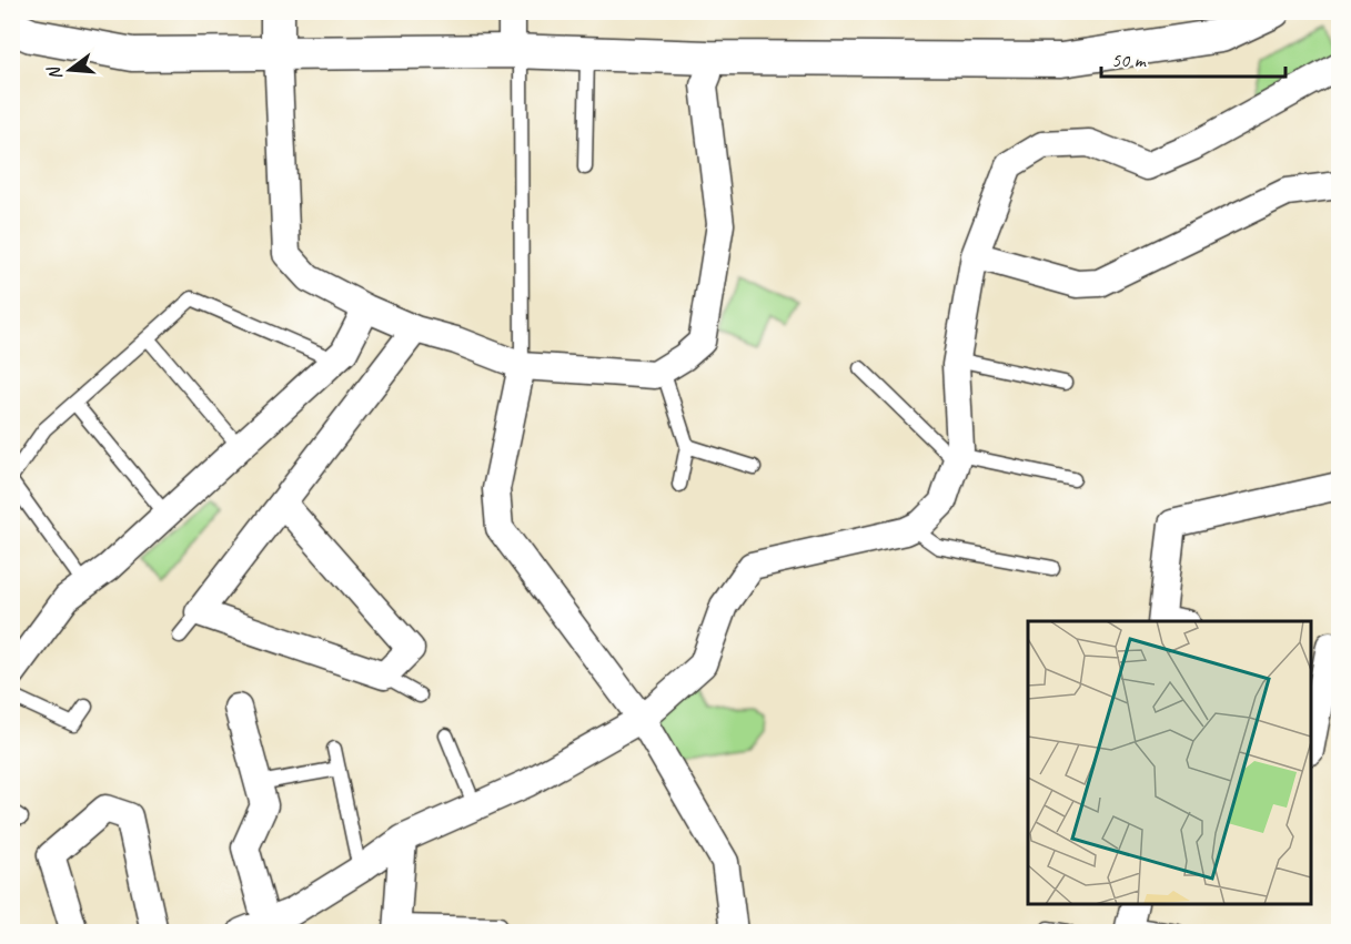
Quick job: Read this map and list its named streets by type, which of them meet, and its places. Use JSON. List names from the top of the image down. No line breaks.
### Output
{"scale_bar":"50 m","north":"left"}
